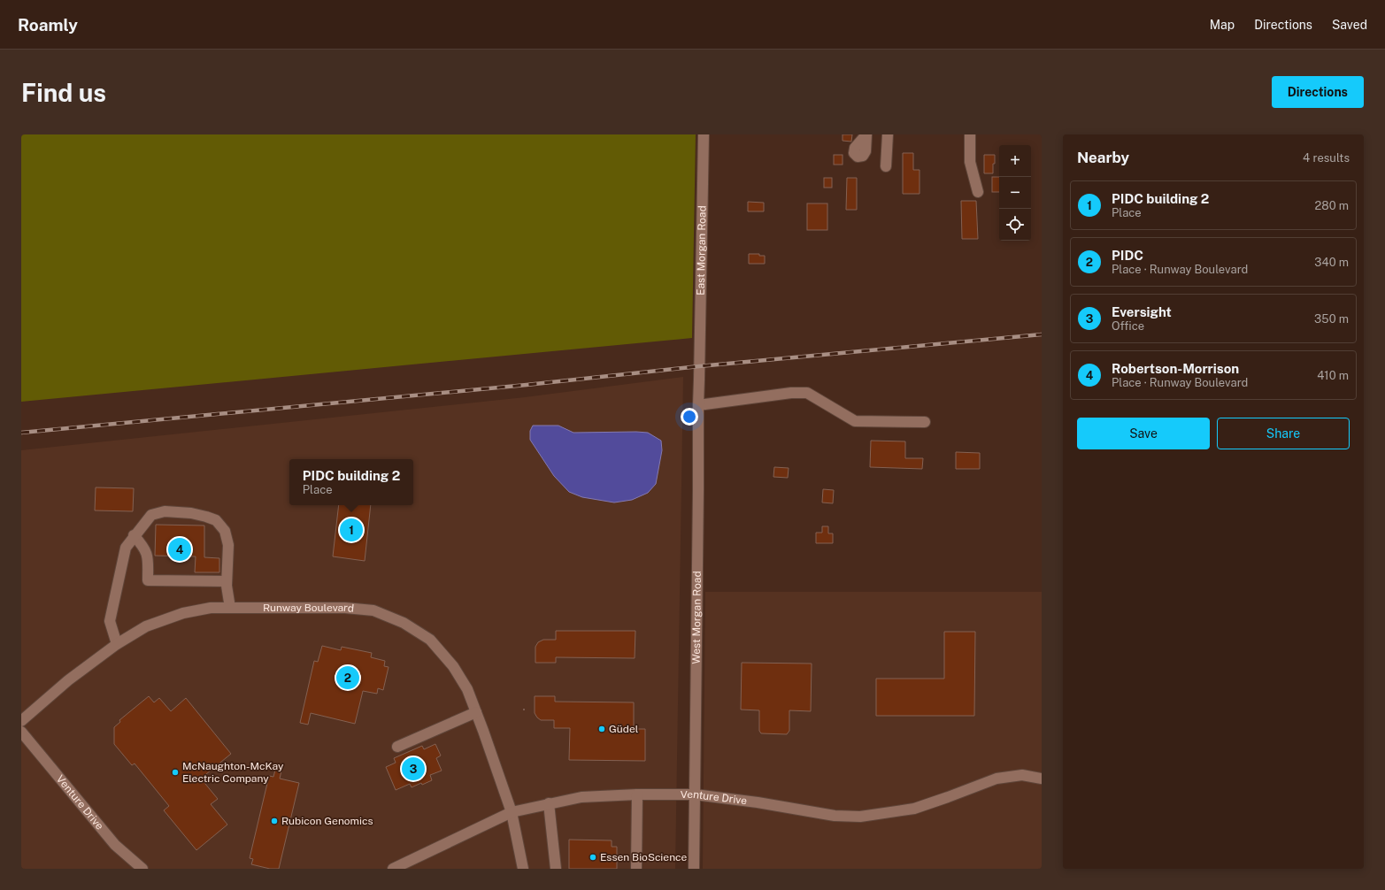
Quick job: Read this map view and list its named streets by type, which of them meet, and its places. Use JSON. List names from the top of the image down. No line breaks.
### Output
{"streets":{"street":["East Morgan Road","Runway Boulevard","West Morgan Road","Venture Drive"]},"crossings":[["East Morgan Road","West Morgan Road"],["Runway Boulevard","Venture Drive"],["West Morgan Road","Venture Drive"]],"places":["Güdel","McNaughton-McKay Electric Company","Rubicon Genomics","Essen BioScience"],"page":{"header":"Roamly","nav":["Map","Directions","Saved"],"buttons":["Directions",["Save","Share"]],"title":"Find us","heading":["Nearby","4 results"],"map_buttons":["+","−"],"list":[{"mark":"1","name":"PIDC building 2","note":"Place","value":"280 m"},{"mark":"2","name":"PIDC","note":"Place · Runway Boulevard","value":"340 m"},{"mark":"3","name":"Eversight","note":"Office","value":"350 m"},{"mark":"4","name":"Robertson-Morrison","note":"Place · Runway Boulevard","value":"410 m"}],"popup":["PIDC building 2","Place"],"pins":["1","4","2","3"]}}
